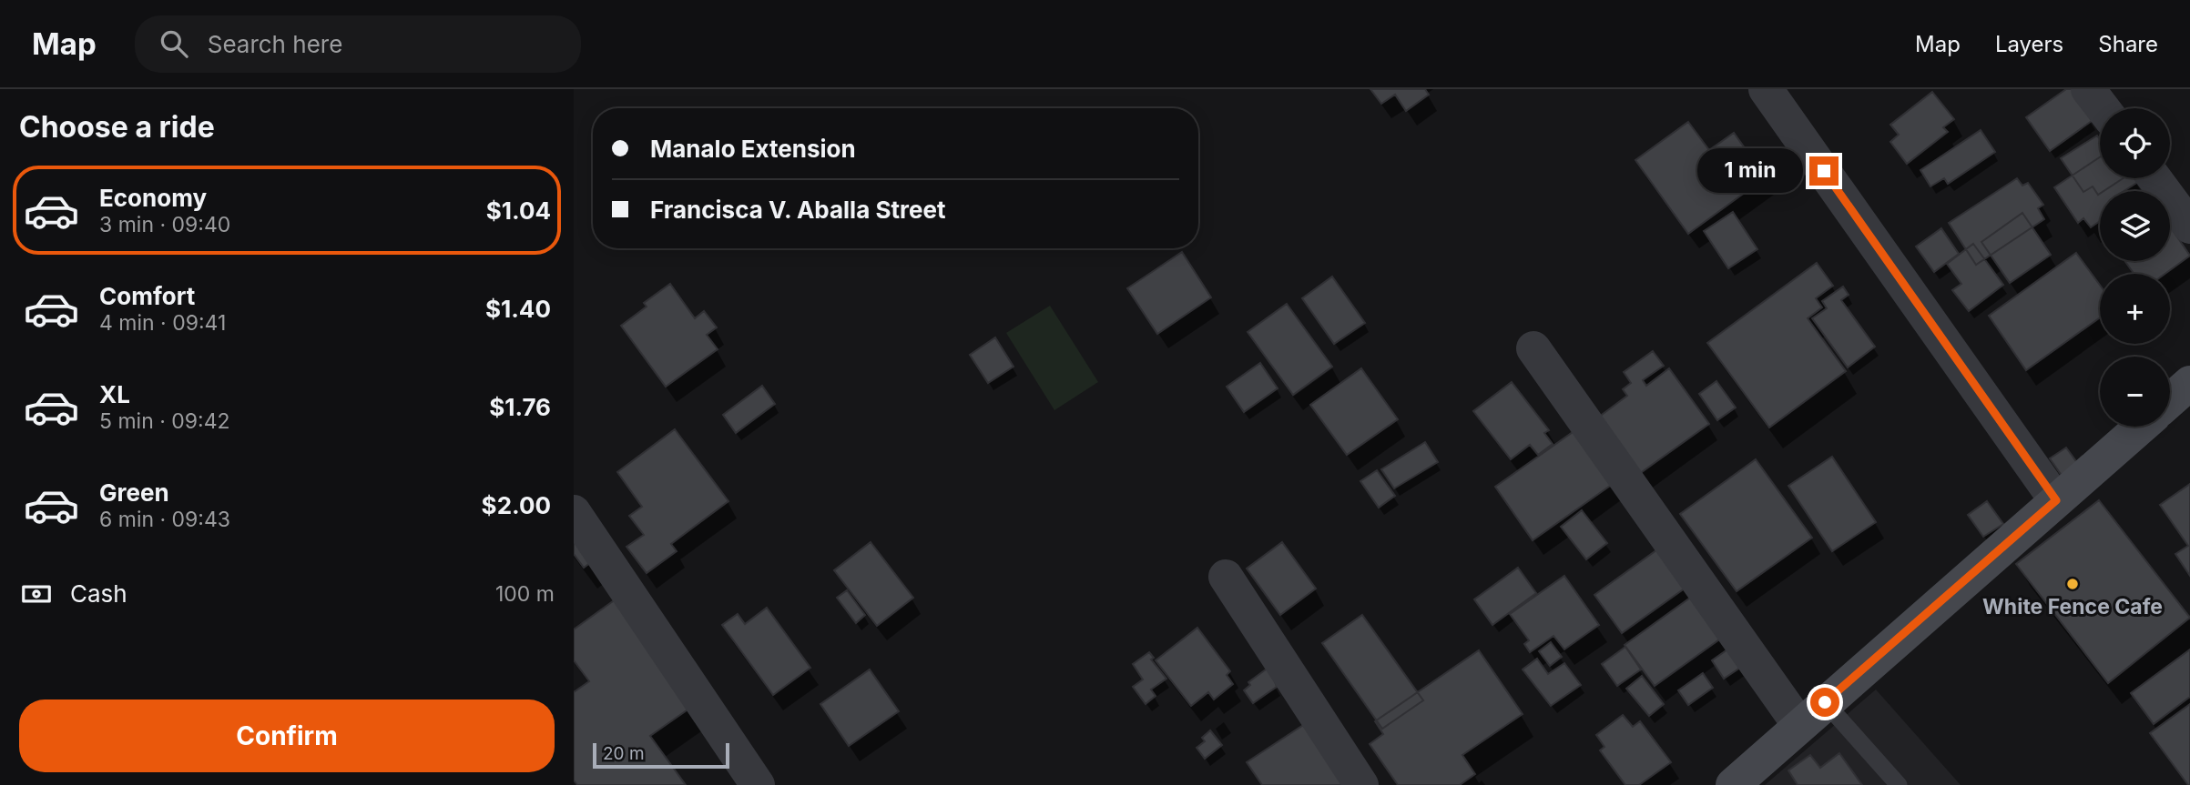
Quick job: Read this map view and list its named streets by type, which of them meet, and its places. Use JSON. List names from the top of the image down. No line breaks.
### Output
{"places":["White Fence Cafe"],"scale_bar":"20 m","page":{"header":"Map","search":"Search here","nav":["Map","Layers","Share"],"heading":"Choose a ride","map_buttons":["+","−"],"banner":["Manalo Extension","Francisca V. Aballa Street"],"bubble":"1 min","list":[{"name":"Economy","note":"3 min · 09:40","value":"$1.04"},{"name":"Comfort","note":"4 min · 09:41","value":"$1.40"},{"name":"XL","note":"5 min · 09:42","value":"$1.76"},{"name":"Green","note":"6 min · 09:43","value":"$2.00"}],"pay":["Cash","100 m"],"buttons":"Confirm","scale":"20 m"}}
